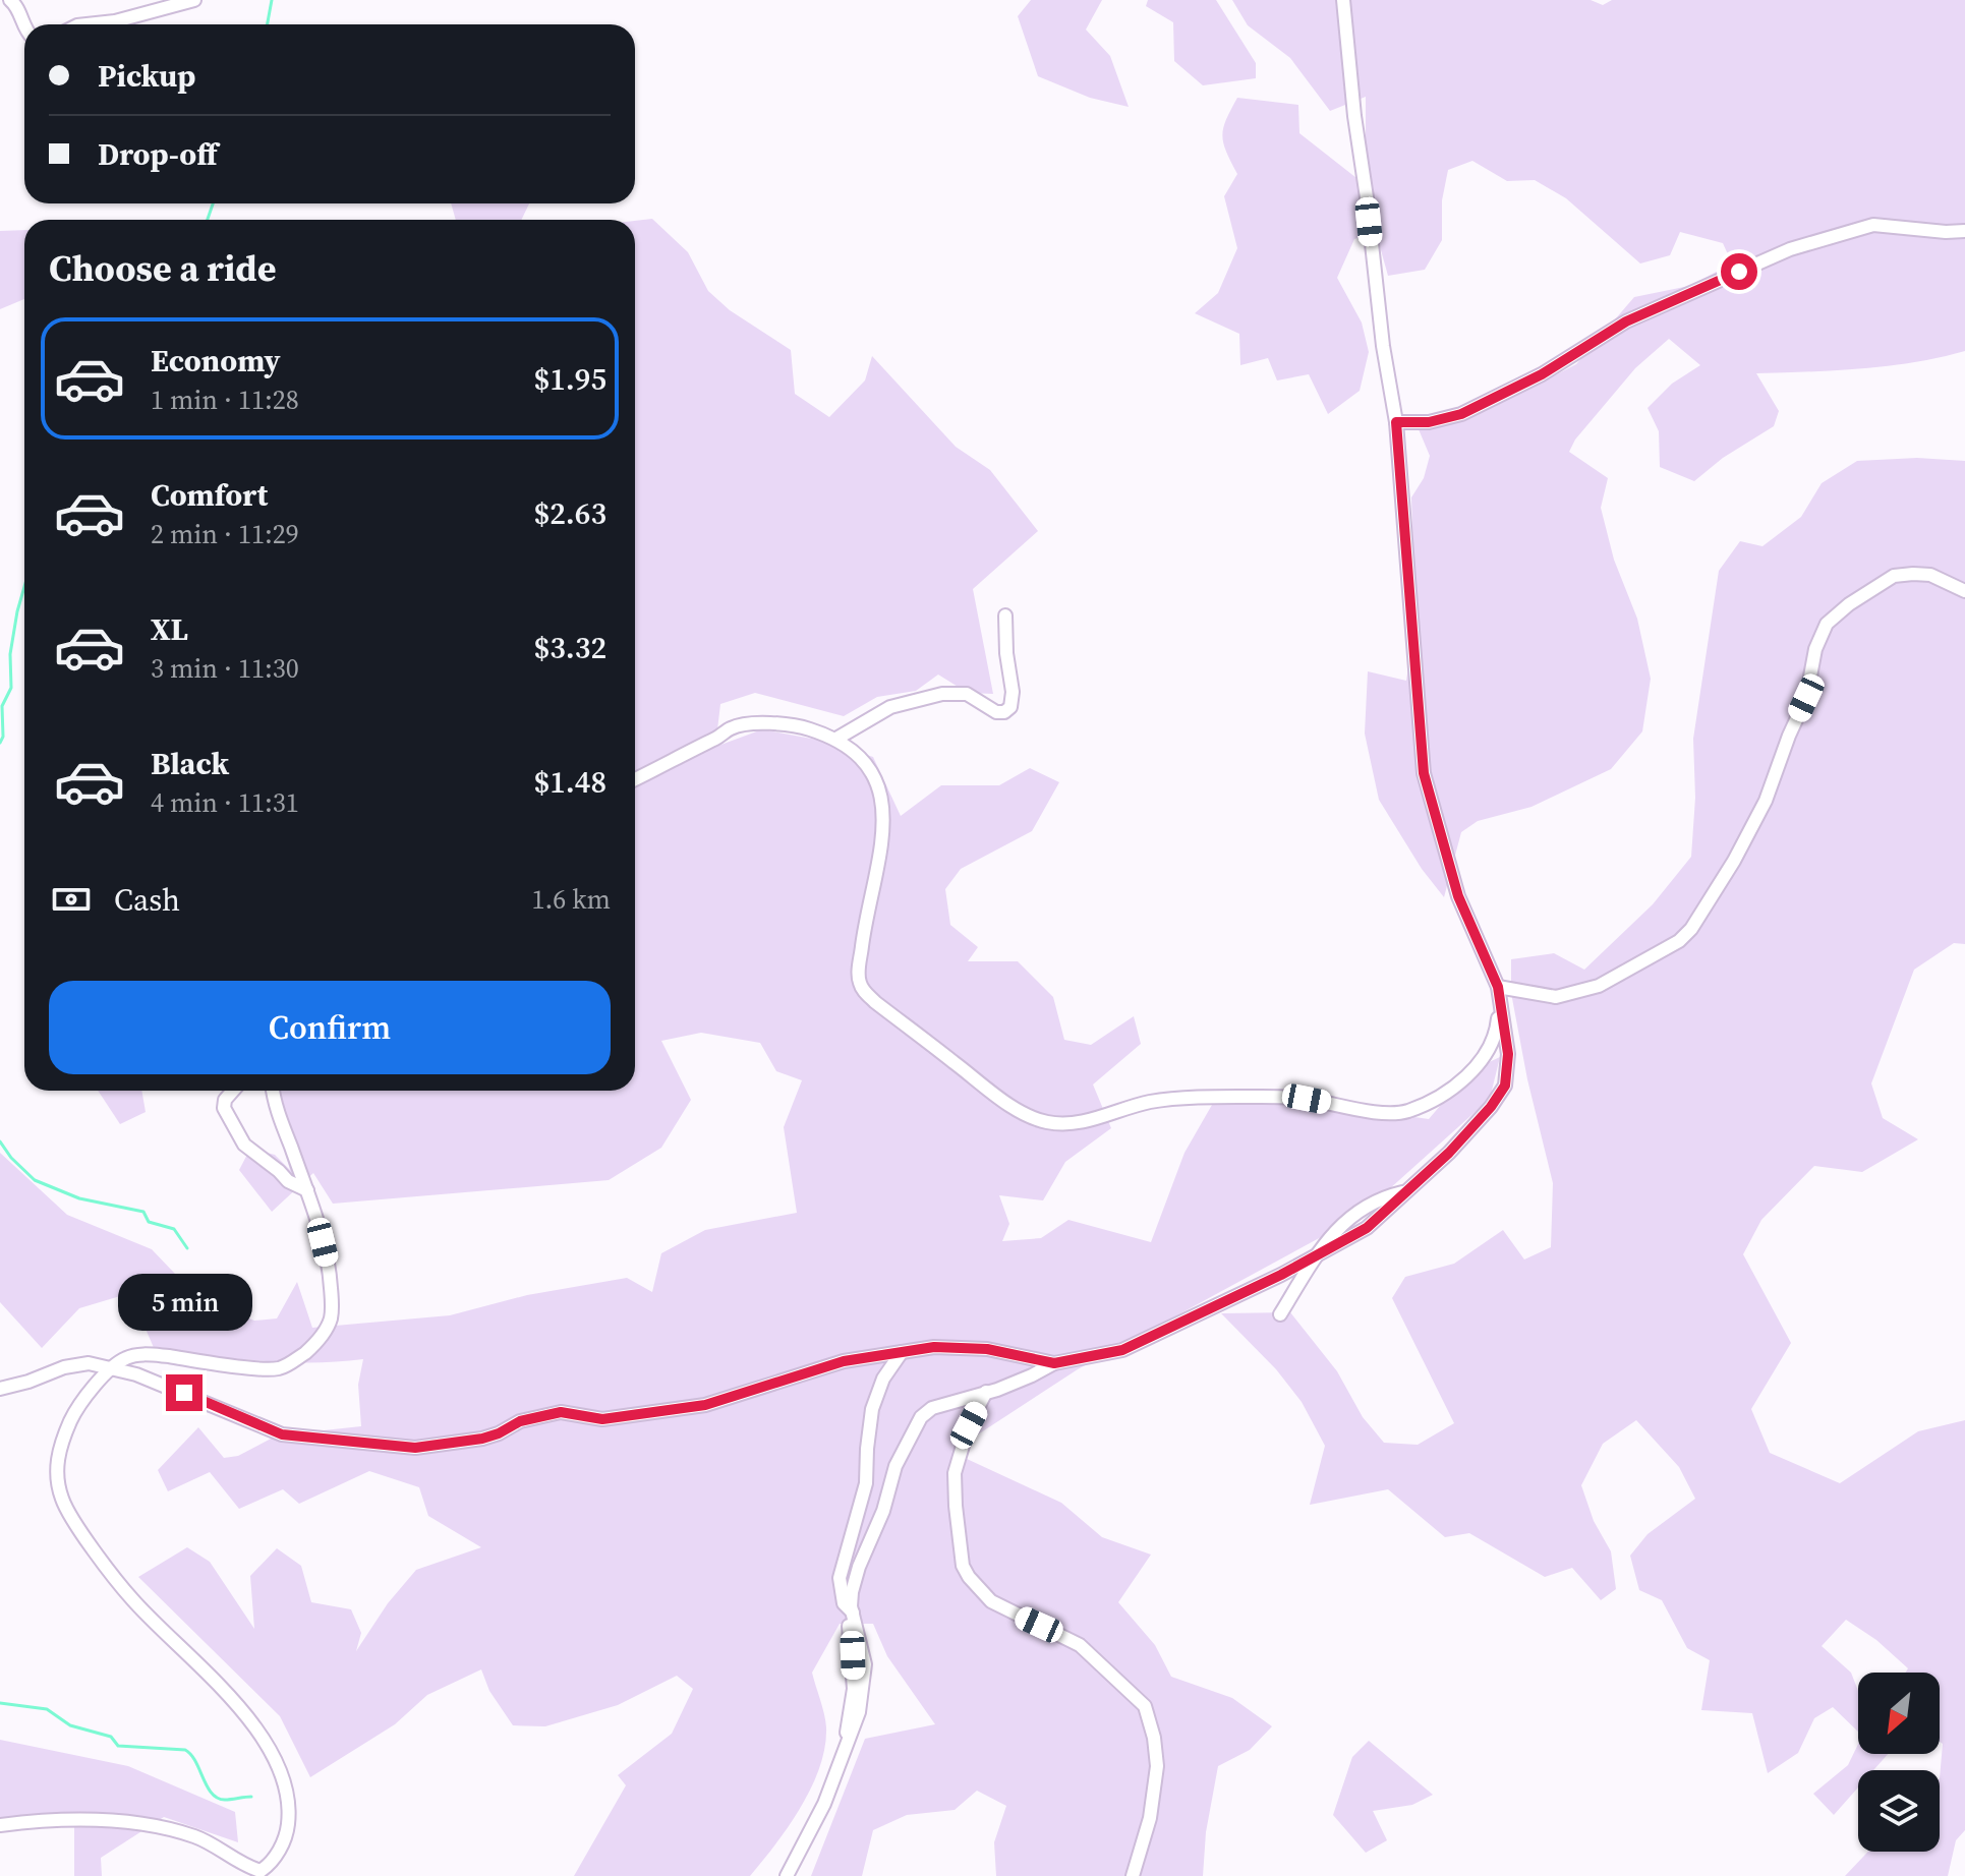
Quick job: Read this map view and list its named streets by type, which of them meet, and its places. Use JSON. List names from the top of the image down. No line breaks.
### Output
{"north":"bottom left","page":{"banner":["Pickup","Drop-off"],"heading":"Choose a ride","list":[{"name":"Economy","note":"1 min · 11:28","value":"$1.95"},{"name":"Comfort","note":"2 min · 11:29","value":"$2.63"},{"name":"XL","note":"3 min · 11:30","value":"$3.32"},{"name":"Black","note":"4 min · 11:31","value":"$1.48"}],"pay":["Cash","1.6 km"],"buttons":"Confirm","bubble":"5 min"}}
